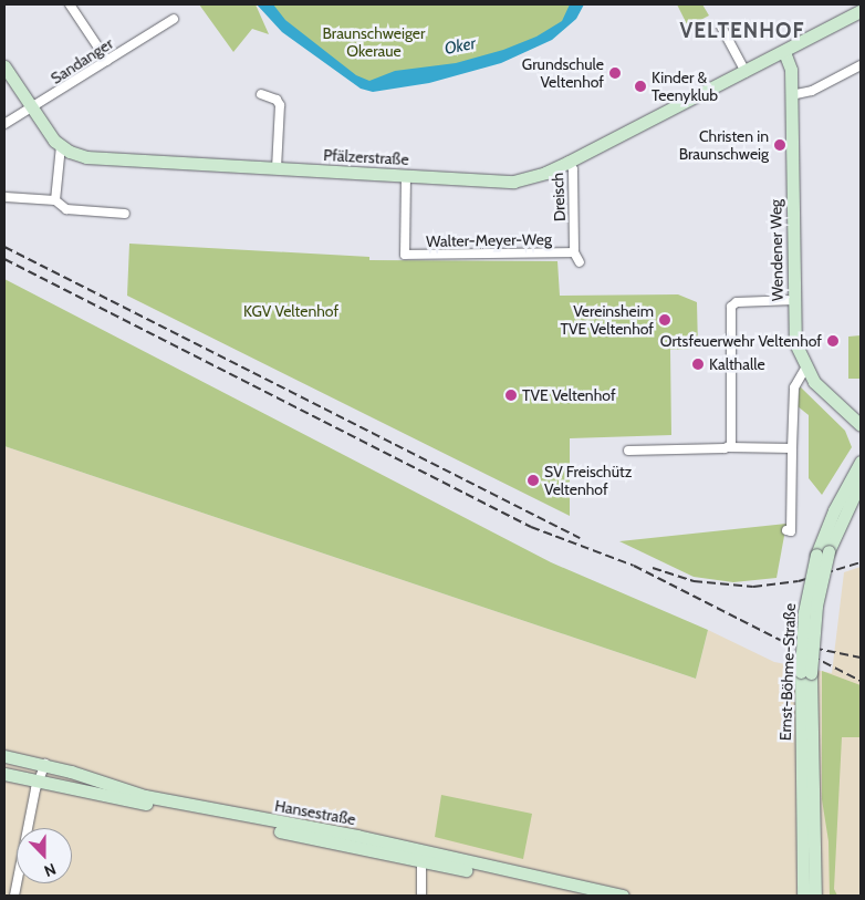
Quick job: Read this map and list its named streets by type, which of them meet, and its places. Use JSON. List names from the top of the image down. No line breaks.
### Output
{"streets":{"street":["Sandanger","Pfälzerstraße","Dreisch","Walter-Meyer-Weg","Wendener Weg","Ernst-Böhme-Straße","Hansestraße"]},"crossings":[["Sandanger","Pfälzerstraße"],["Pfälzerstraße","Dreisch"],["Pfälzerstraße","Walter-Meyer-Weg"],["Pfälzerstraße","Wendener Weg"],["Dreisch","Walter-Meyer-Weg"]],"districts":["VELTENHOF"],"water":["Oker"],"parks":["Braunschweiger Okeraue","KGV Veltenhof"],"places":["Grundschule Veltenhof","Kinder & Teenyklub","Christen in Braunschweig","Vereinsheim TVE Veltenhof","Ortsfeuerwehr Veltenhof","Kalthalle","TVE Veltenhof","SV Freischütz Veltenhof"],"north":"bottom"}
